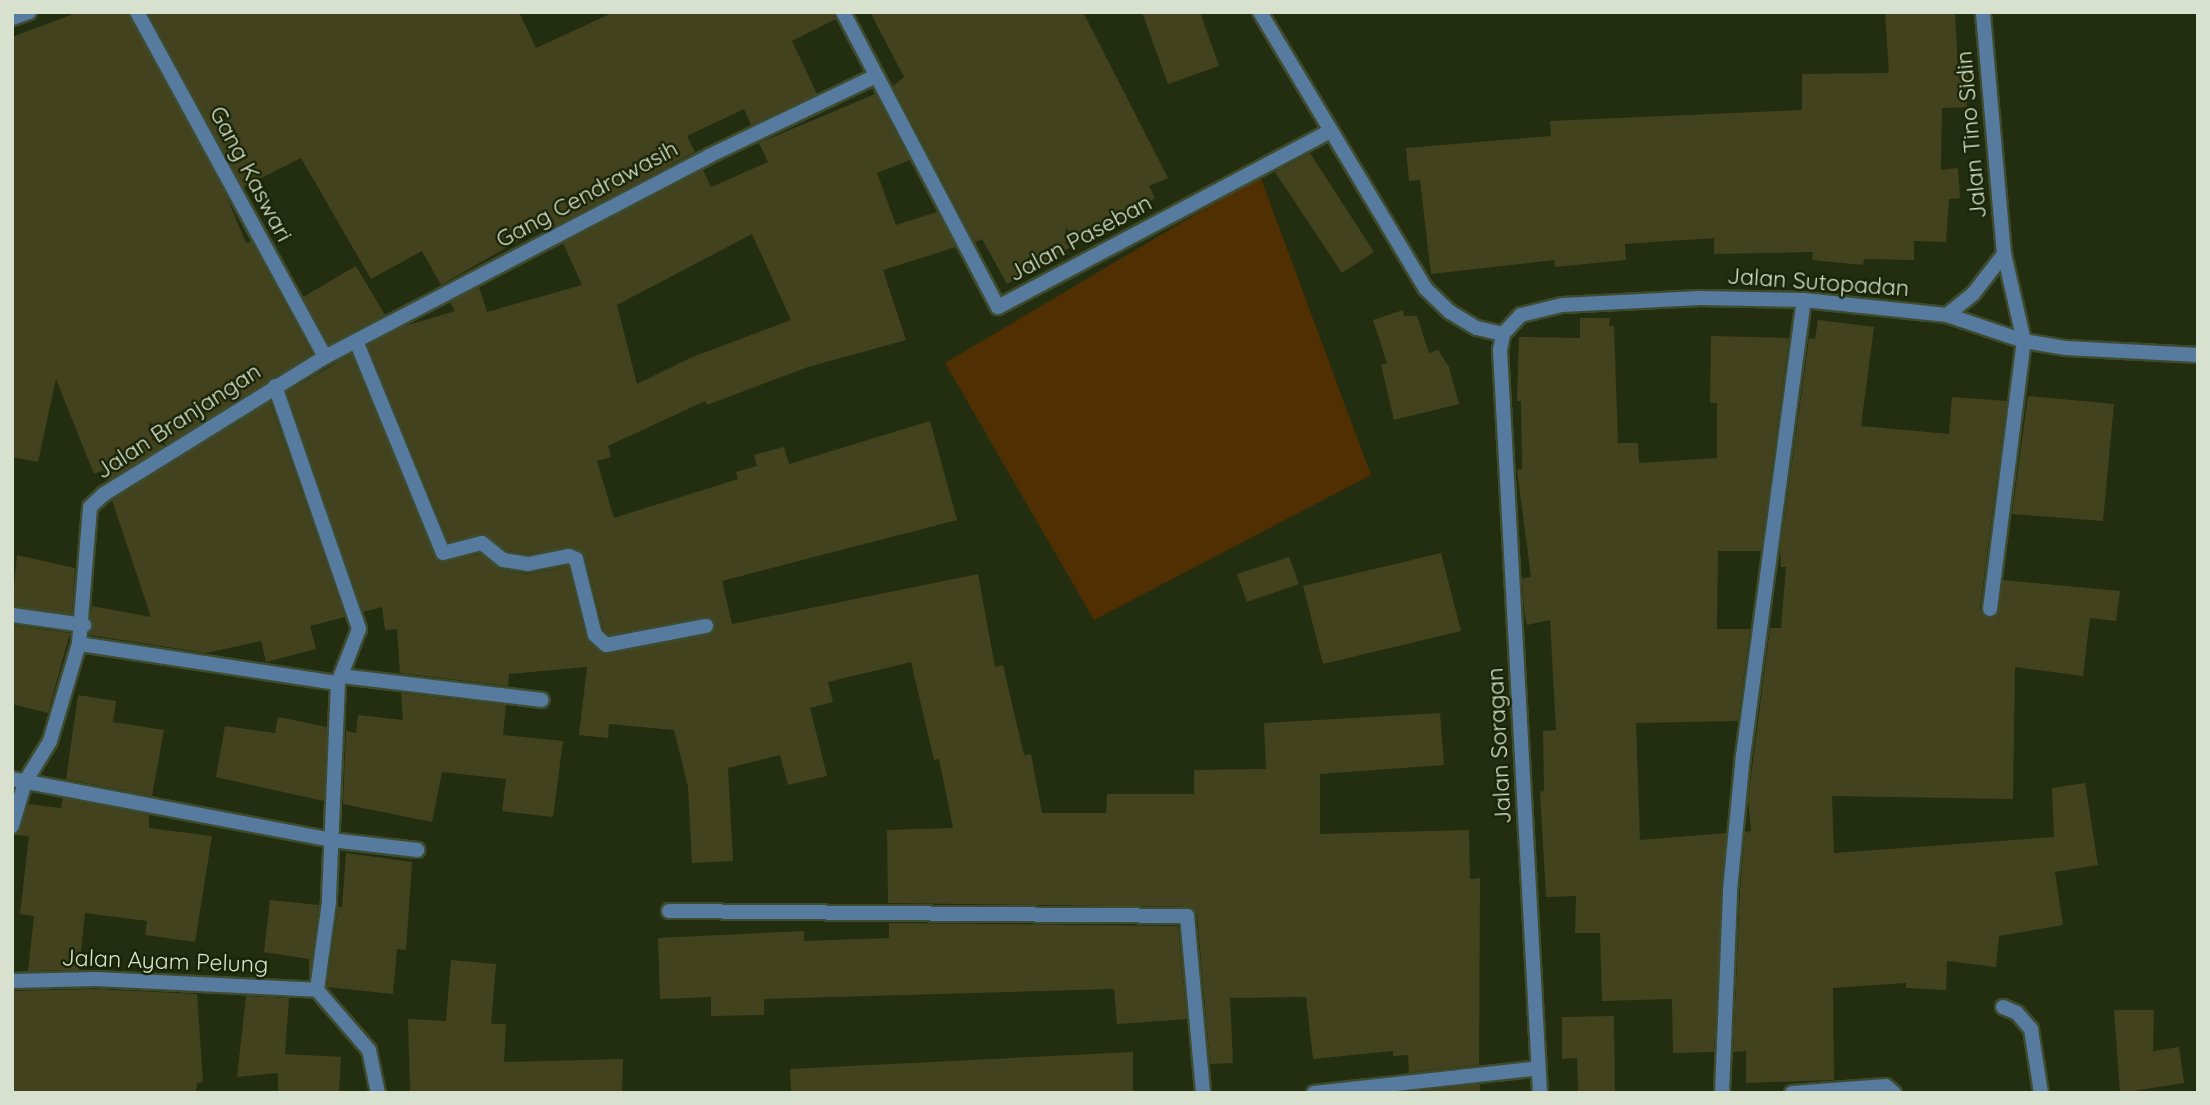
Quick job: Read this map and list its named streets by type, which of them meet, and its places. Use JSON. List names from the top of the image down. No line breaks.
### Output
{"streets":{"street":["Jalan Tino Sidin","Gang Kaswari","Gang Cendrawasih","Jalan Paseban","Jalan Sutopadan","Jalan Branjangan","Jalan Soragan","Jalan Ayam Pelung"]},"crossings":[["Jalan Tino Sidin","Jalan Sutopadan"],["Gang Kaswari","Gang Cendrawasih"],["Gang Kaswari","Jalan Branjangan"],["Gang Cendrawasih","Jalan Paseban"],["Gang Cendrawasih","Jalan Branjangan"],["Jalan Sutopadan","Jalan Soragan"]]}
